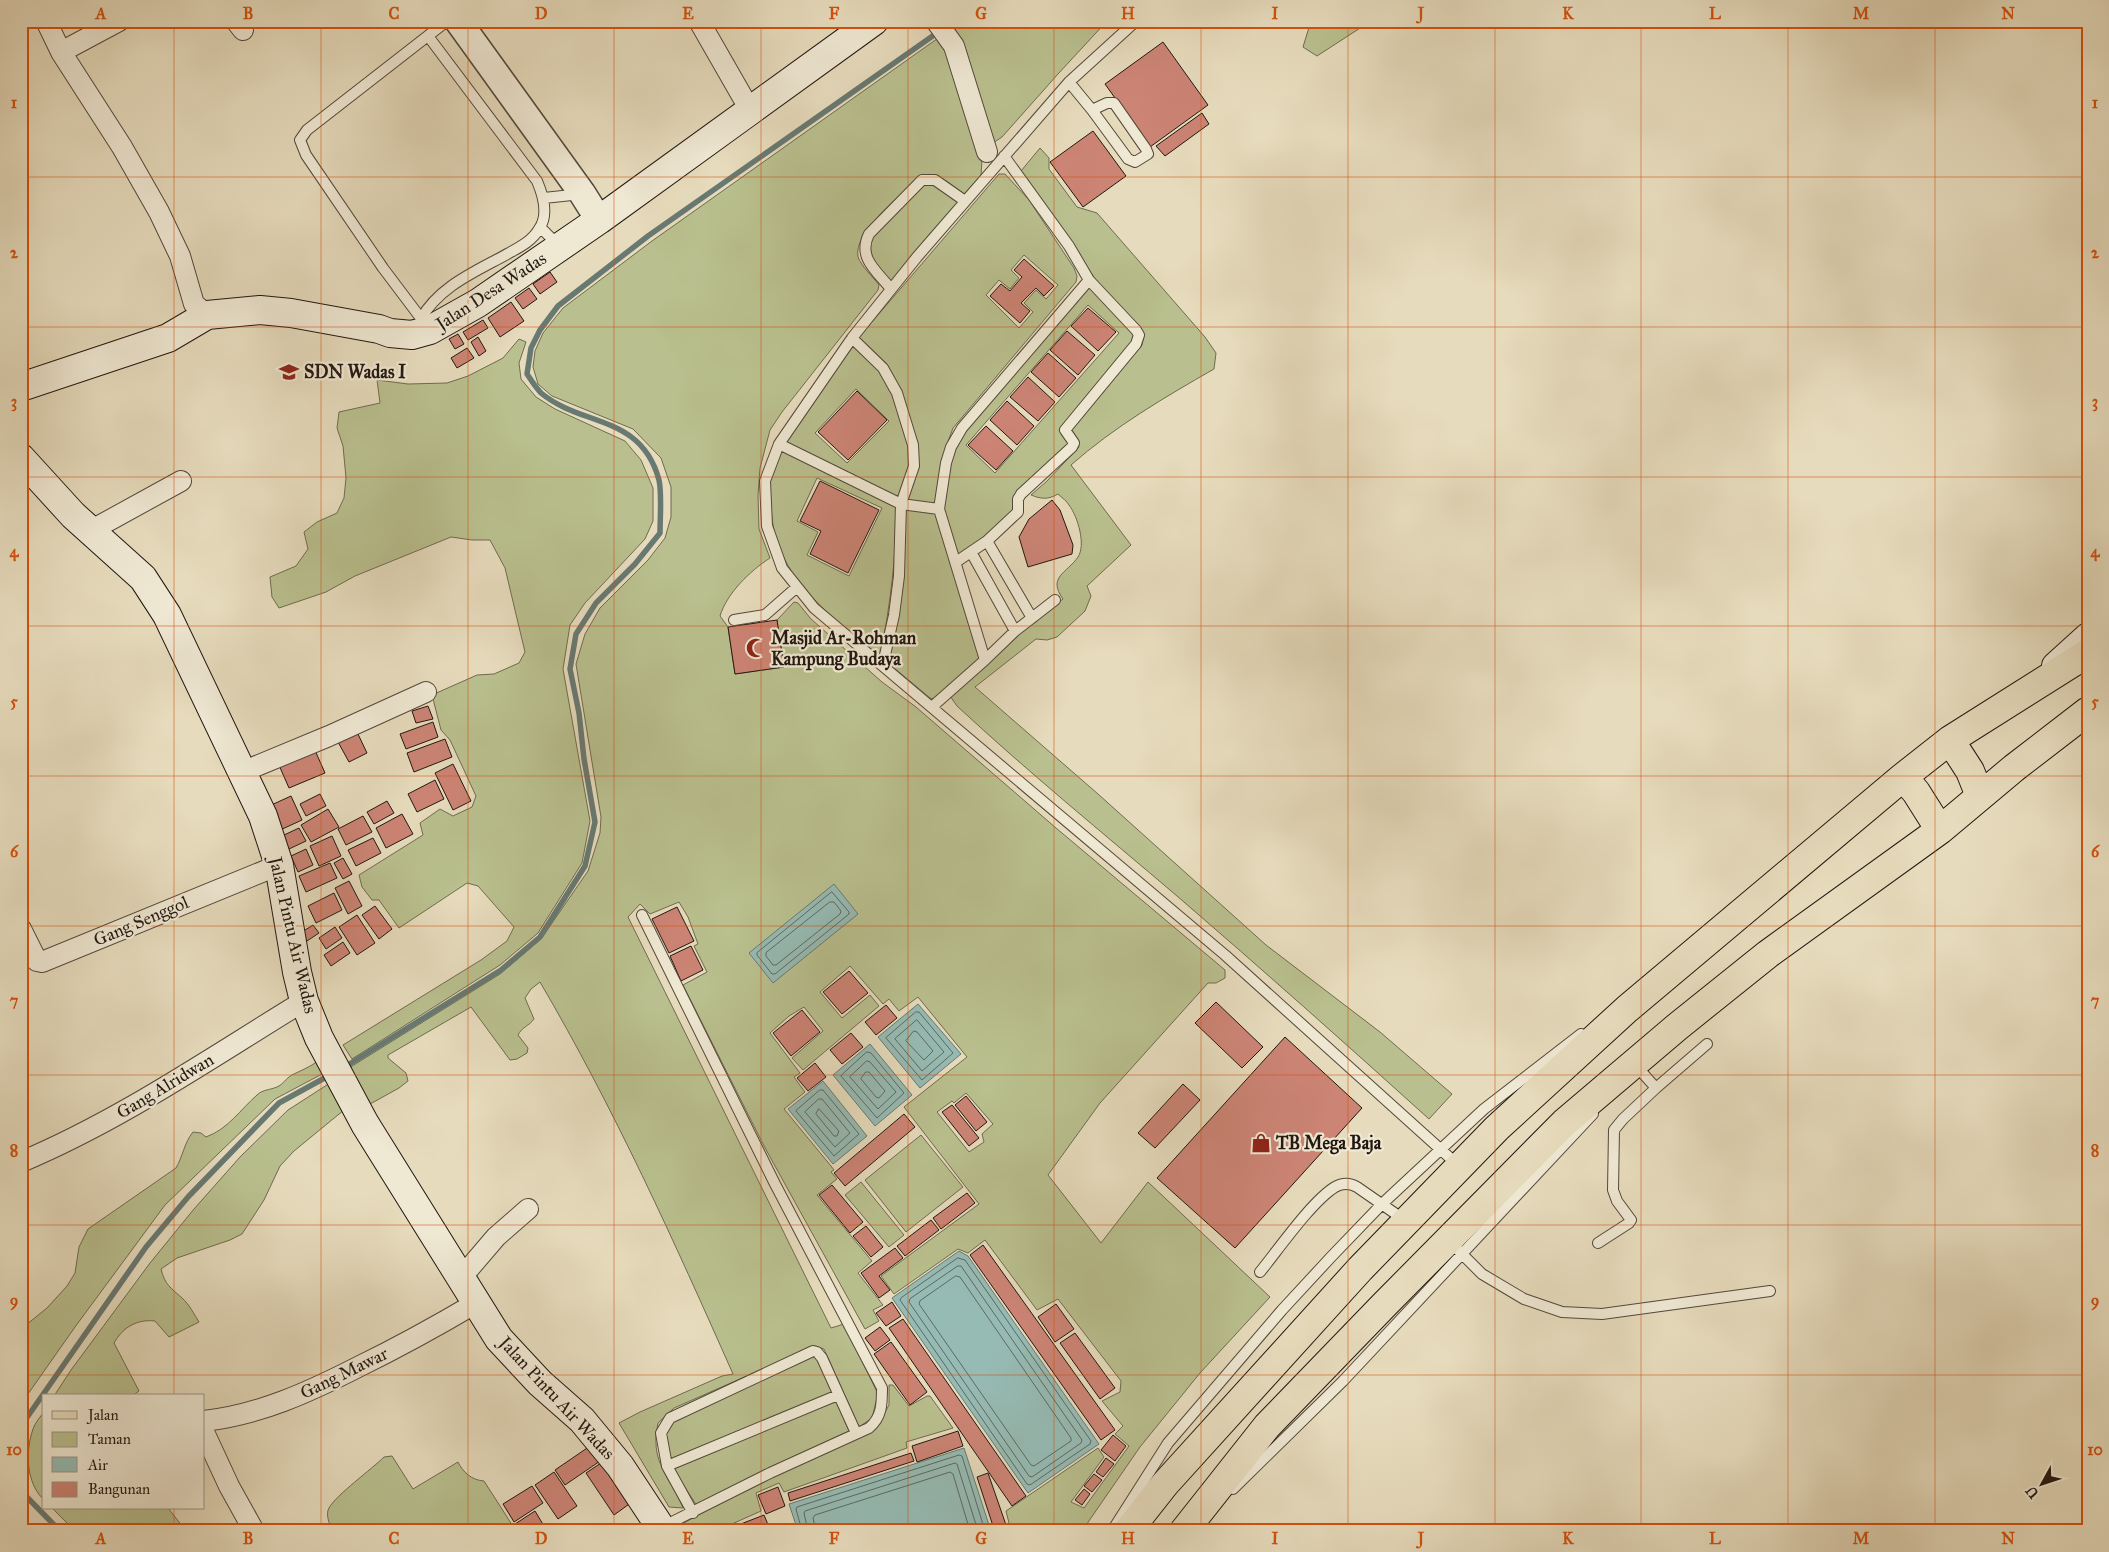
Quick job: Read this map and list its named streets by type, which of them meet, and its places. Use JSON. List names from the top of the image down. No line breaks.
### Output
{"streets":{"main road":["Jalan Desa Wadas","Jalan Pintu Air Wadas"],"street":["Gang Senggol","Gang Alridwan","Gang Mawar"]},"crossings":[["Gang Senggol","Jalan Pintu Air Wadas"],["Jalan Pintu Air Wadas","Gang Alridwan"],["Jalan Pintu Air Wadas","Gang Mawar"]],"places":{"school or university":["SDN Wadas I"],"mosque":["Masjid Ar-Rohman Kampung Budaya"],"shop":["TB Mega Baja"]},"legend":["Jalan","Taman","Air","Bangunan"],"north":"bottom left","grid":{"columns":["A","B","C","D","E","F","G","H","I","J","K","L","M","N"],"rows":["1","2","3","4","5","6","7","8","9","10"]}}
